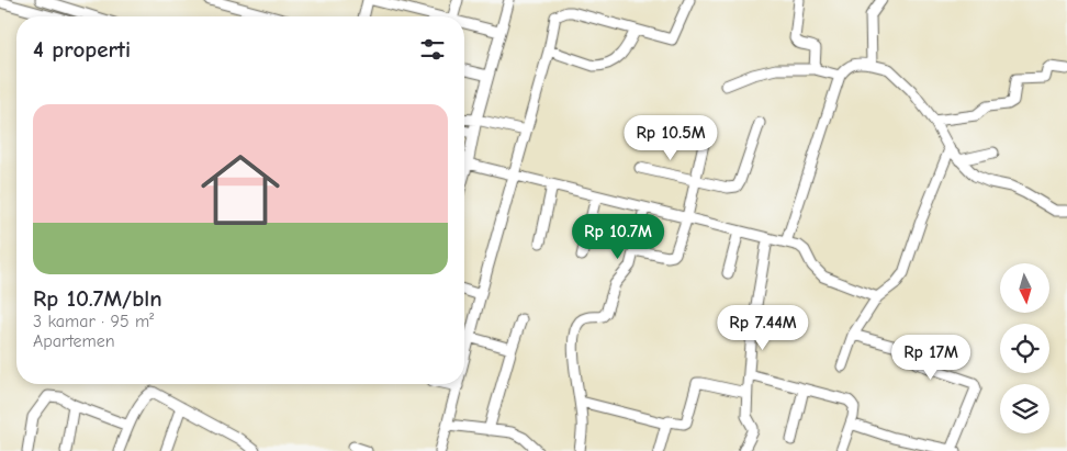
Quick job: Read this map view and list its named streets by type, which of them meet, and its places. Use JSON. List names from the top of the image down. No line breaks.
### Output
{"north":"bottom","page":{"heading":"4 properti","list":[{"name":"Rp 10.7M/bln","note":"3 kamar · 95 m² · Apartemen"}],"price":["Rp 10.5M","Rp 10.7M","Rp 7.44M","Rp 17M"]}}
